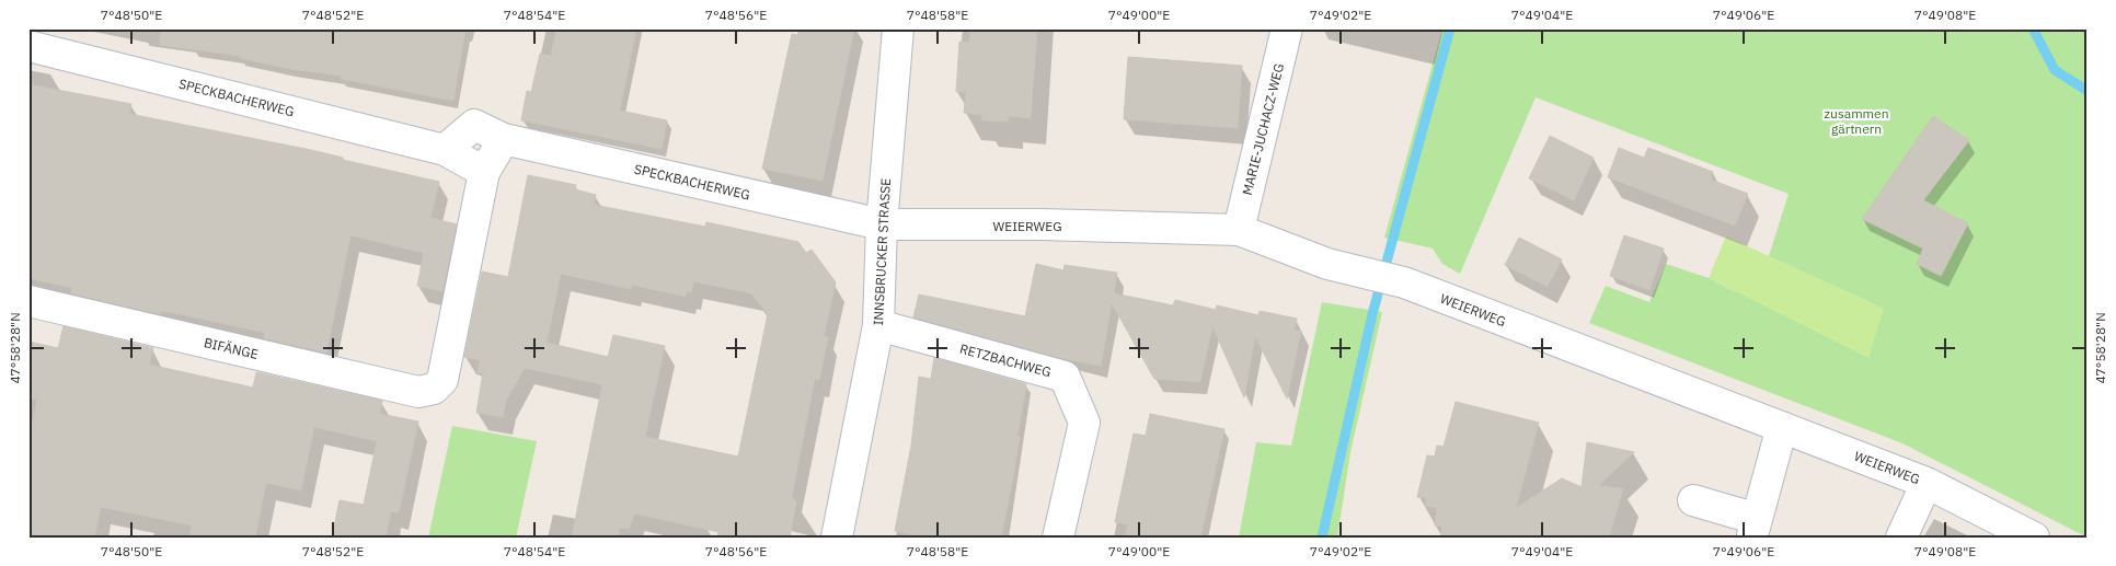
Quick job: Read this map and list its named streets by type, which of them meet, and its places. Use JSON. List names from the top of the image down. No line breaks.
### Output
{"streets":{"street":["SPECKBACHERWEG","MARIE-JUCHACZ-WEG","WEIERWEG","INNSBRUCKER STRASSE","BIFÄNGE","RETZBACHWEG"]},"crossings":[["SPECKBACHERWEG","WEIERWEG"],["SPECKBACHERWEG","INNSBRUCKER STRASSE"],["SPECKBACHERWEG","BIFÄNGE"],["MARIE-JUCHACZ-WEG","WEIERWEG"],["WEIERWEG","INNSBRUCKER STRASSE"],["INNSBRUCKER STRASSE","RETZBACHWEG"]],"parks":["zusammen gärtnern"],"coordinates":["7°48'50\"E","7°48'52\"E","7°48'54\"E","7°48'56\"E","7°48'58\"E","7°49'00\"E","7°49'02\"E","7°49'04\"E","7°49'06\"E","7°49'08\"E","47°58'28\"N"]}
